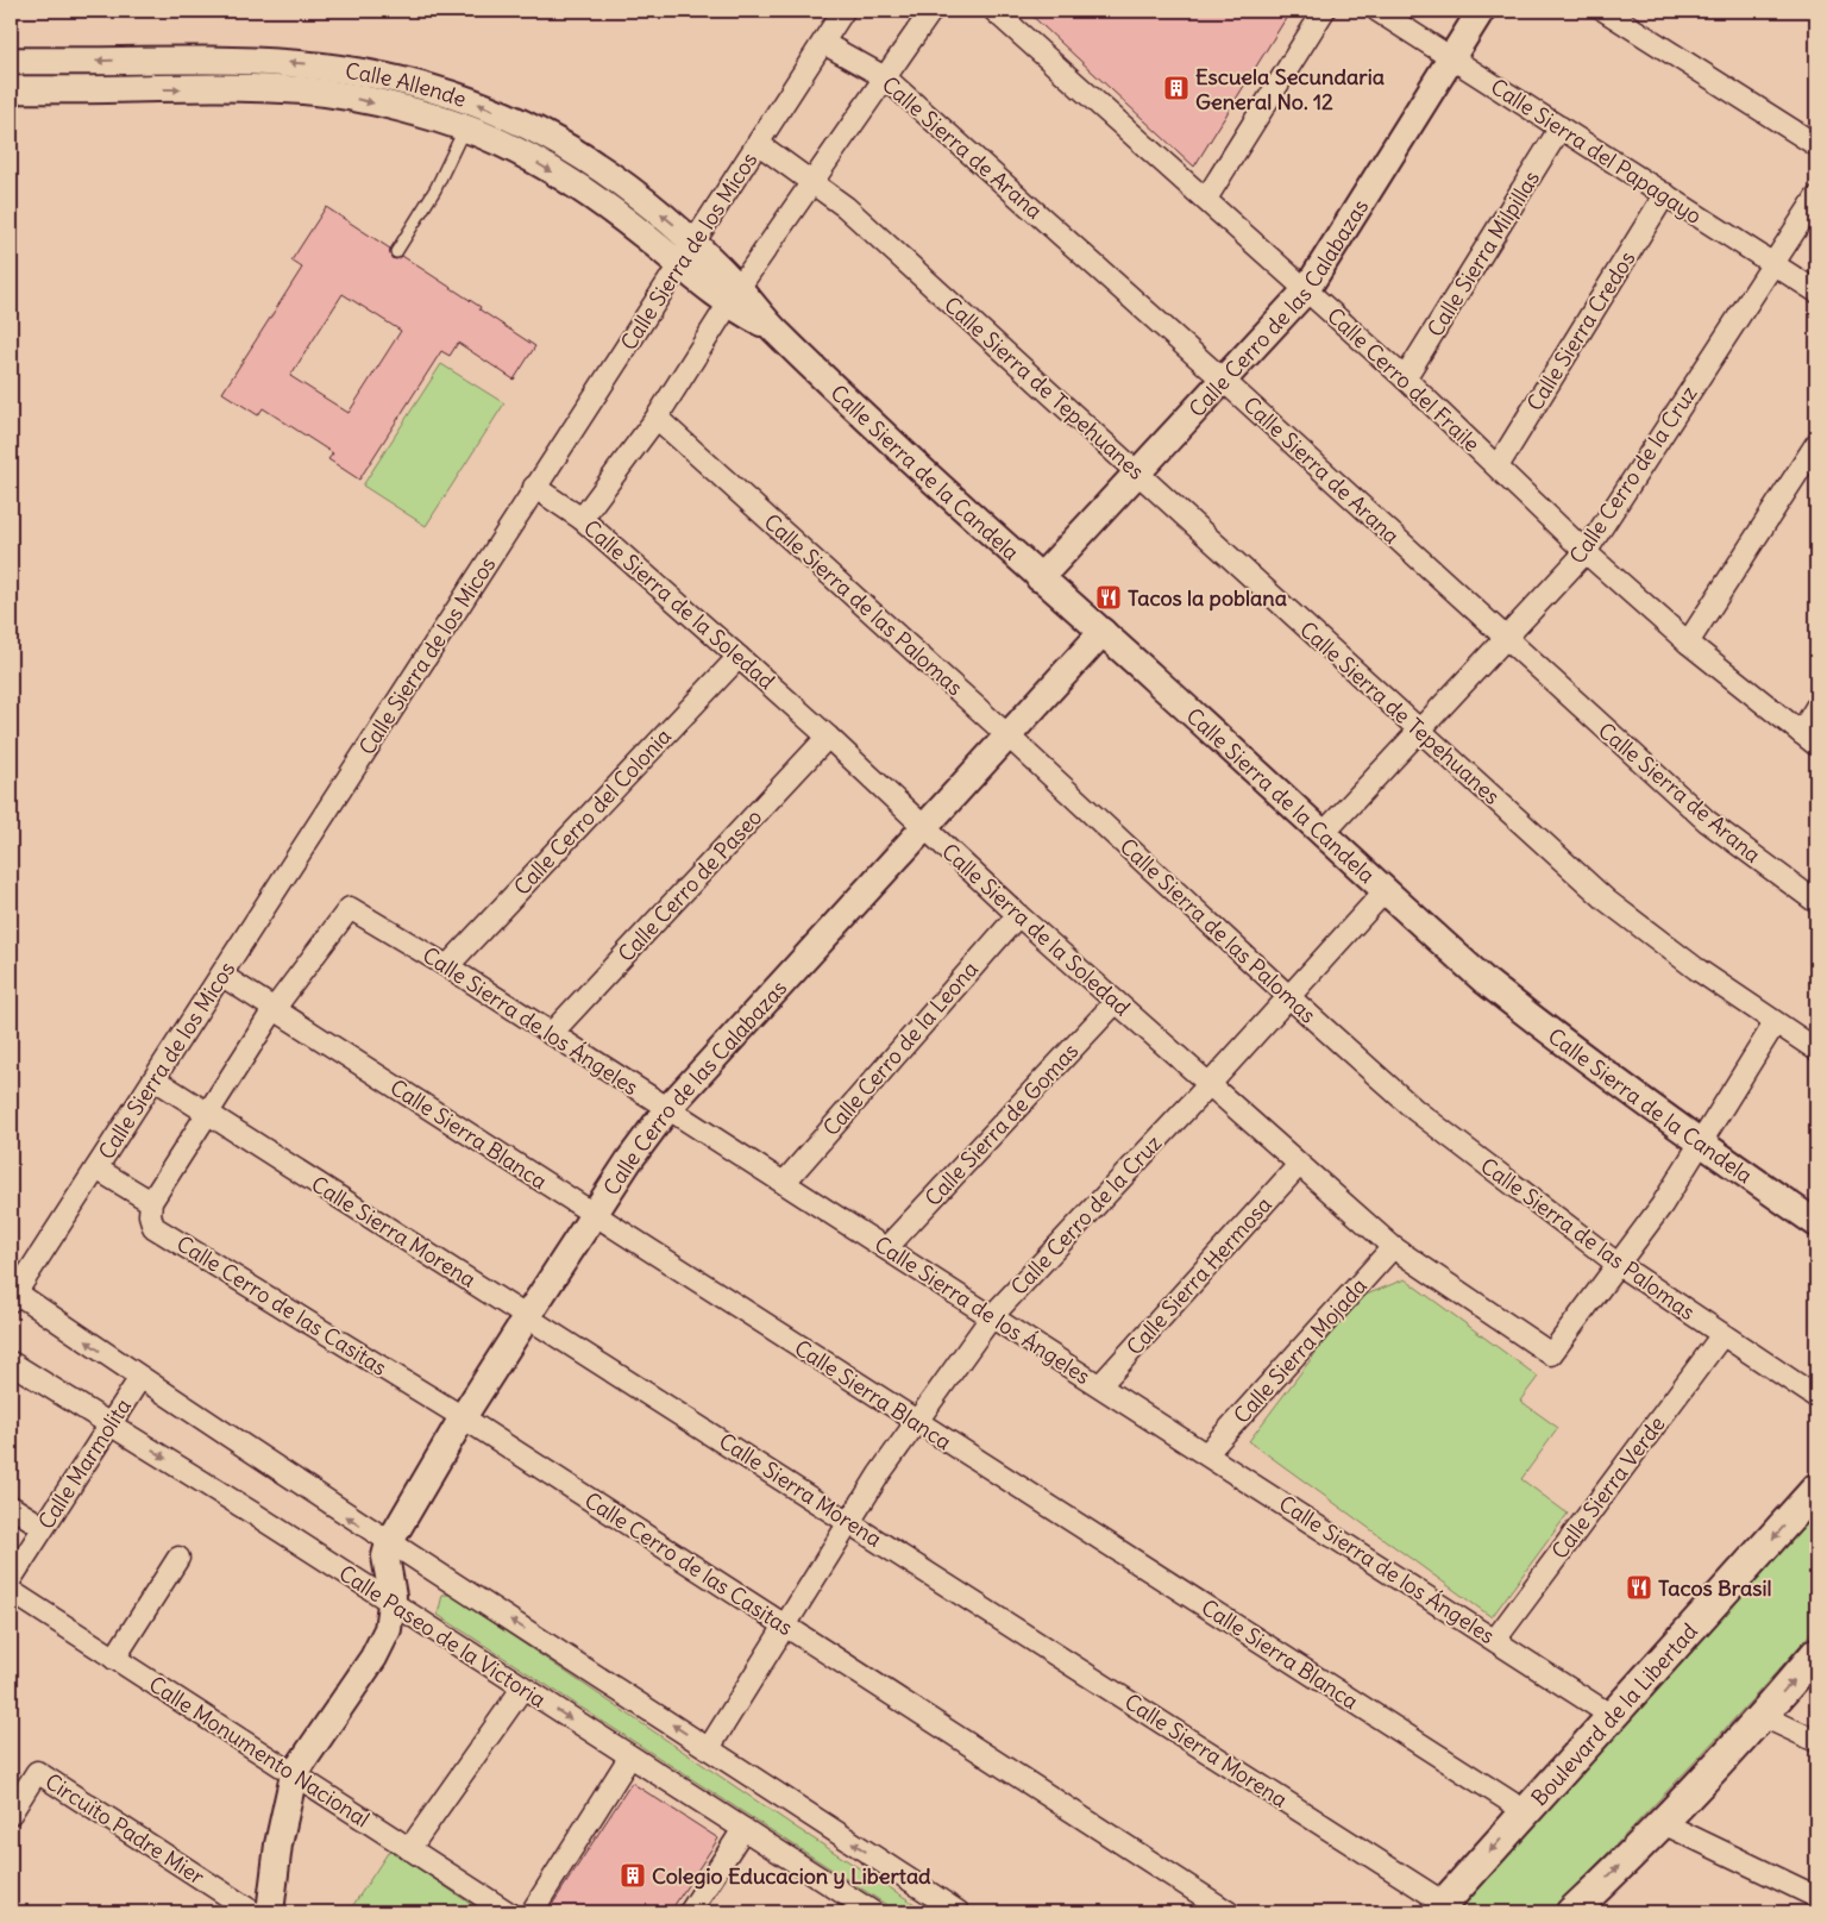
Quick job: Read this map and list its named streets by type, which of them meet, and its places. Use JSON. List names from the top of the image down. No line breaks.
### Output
{"streets":{"main road":["Boulevard de la Libertad"],"street":["Calle Allende","Calle Sierra de Arana","Calle Sierra del Papagayo","Calle Sierra de los Micos","Calle Sierra Milpillas","Calle Cerro de las Calabazas","Calle Sierra Credos","Calle Cerro del Fraile","Calle Sierra de Tepehuanes","Calle Sierra de la Candela","Calle Cerro de la Cruz","Calle Sierra de la Soledad","Calle Sierra de las Palomas","Calle Cerro del Colonia","Calle Cerro de Paseo","Calle Sierra de los Ángeles","Calle Cerro de la Leona","Calle Sierra de Gomas","Calle Sierra Blanca","Calle Sierra Morena","Calle Sierra Hermosa","Calle Cerro de las Casitas","Calle Sierra Mojada","Calle Marmolita","Calle Sierra Verde","Calle Paseo de la Victoria","Calle Monumento Nacional","Circuito Padre Mier"]},"crossings":[["Calle Allende","Calle Sierra de los Micos"],["Calle Allende","Calle Sierra de la Candela"],["Calle Sierra de Arana","Calle Sierra de los Micos"],["Calle Sierra de Arana","Calle Cerro de las Calabazas"],["Calle Sierra de Arana","Calle Cerro de la Cruz"],["Calle Sierra del Papagayo","Calle Sierra Milpillas"],["Calle Sierra del Papagayo","Calle Cerro de las Calabazas"],["Calle Sierra del Papagayo","Calle Sierra Credos"],["Calle Sierra del Papagayo","Calle Cerro de la Cruz"],["Calle Sierra de los Micos","Calle Sierra de Tepehuanes"],["Calle Sierra de los Micos","Calle Sierra de la Soledad"],["Calle Sierra de los Micos","Calle Sierra Blanca"],["Calle Sierra de los Micos","Calle Sierra Morena"],["Calle Sierra de los Micos","Calle Cerro de las Casitas"],["Calle Sierra Milpillas","Calle Cerro del Fraile"],["Calle Cerro de las Calabazas","Calle Cerro del Fraile"],["Calle Cerro de las Calabazas","Calle Sierra de Tepehuanes"],["Calle Cerro de las Calabazas","Calle Sierra de la Candela"],["Calle Cerro de las Calabazas","Calle Sierra de la Soledad"],["Calle Cerro de las Calabazas","Calle Sierra de las Palomas"],["Calle Cerro de las Calabazas","Calle Sierra de los Ángeles"],["Calle Cerro de las Calabazas","Calle Sierra Blanca"],["Calle Cerro de las Calabazas","Calle Sierra Morena"],["Calle Cerro de las Calabazas","Calle Cerro de las Casitas"],["Calle Cerro de las Calabazas","Calle Paseo de la Victoria"],["Calle Sierra Credos","Calle Cerro del Fraile"],["Calle Cerro del Fraile","Calle Cerro de la Cruz"],["Calle Sierra de Tepehuanes","Calle Cerro de la Cruz"],["Calle Sierra de la Candela","Calle Cerro de la Cruz"],["Calle Cerro de la Cruz","Calle Sierra de la Soledad"],["Calle Cerro de la Cruz","Calle Sierra de las Palomas"],["Calle Cerro de la Cruz","Calle Sierra de los Ángeles"],["Calle Cerro de la Cruz","Calle Sierra Blanca"],["Calle Cerro de la Cruz","Calle Sierra Morena"],["Calle Cerro de la Cruz","Calle Cerro de las Casitas"],["Calle Sierra de la Soledad","Calle Sierra de las Palomas"],["Calle Sierra de la Soledad","Calle Cerro del Colonia"],["Calle Sierra de la Soledad","Calle Cerro de Paseo"],["Calle Sierra de la Soledad","Calle Cerro de la Leona"],["Calle Sierra de la Soledad","Calle Sierra de Gomas"],["Calle Sierra de la Soledad","Calle Sierra Hermosa"],["Calle Sierra de la Soledad","Calle Sierra Mojada"],["Calle Sierra de las Palomas","Calle Sierra Verde"],["Calle Cerro del Colonia","Calle Sierra de los Ángeles"],["Calle Cerro de Paseo","Calle Sierra de los Ángeles"],["Calle Sierra de los Ángeles","Calle Cerro de la Leona"],["Calle Sierra de los Ángeles","Calle Sierra de Gomas"],["Calle Sierra de los Ángeles","Calle Sierra Blanca"],["Calle Sierra de los Ángeles","Calle Sierra Hermosa"],["Calle Sierra de los Ángeles","Calle Sierra Mojada"],["Calle Sierra de los Ángeles","Calle Sierra Verde"],["Calle Sierra de los Ángeles","Boulevard de la Libertad"],["Calle Sierra Blanca","Boulevard de la Libertad"],["Calle Sierra Morena","Boulevard de la Libertad"],["Calle Marmolita","Calle Paseo de la Victoria"]],"places":{"building":["Escuela Secundaria General No. 12","Colegio Educacion y Libertad"],"restaurant":["Tacos la poblana","Tacos Brasil"]}}
